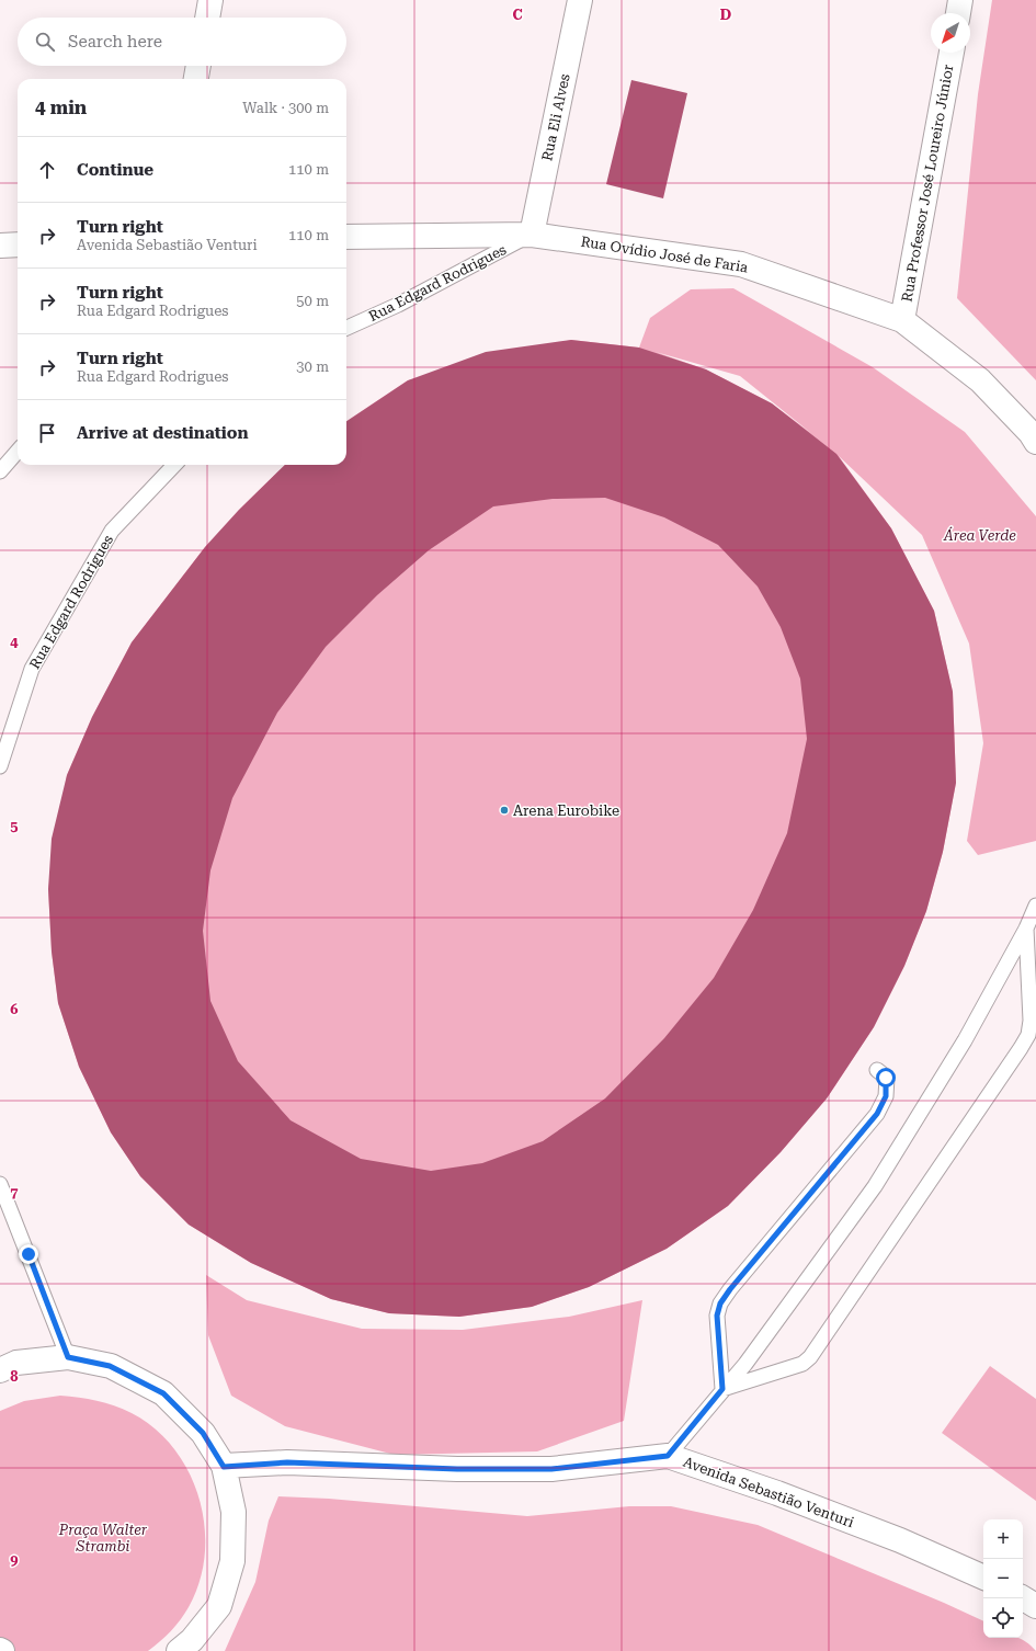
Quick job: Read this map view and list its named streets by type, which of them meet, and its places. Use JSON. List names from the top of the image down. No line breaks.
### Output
{"streets":{"street":["Rua Eli Alves","Rua Professor José Loureiro Júnior","Rua Ovídio José de Faria","Avenida Sebastião Venturi"],"lane":["Rua Edgard Rodrigues"]},"crossings":[["Rua Eli Alves","Rua Ovídio José de Faria"],["Rua Eli Alves","Rua Edgard Rodrigues"],["Rua Professor José Loureiro Júnior","Rua Ovídio José de Faria"],["Rua Ovídio José de Faria","Rua Edgard Rodrigues"]],"parks":["Área Verde","Praça Walter Strambi"],"places":["Arena Eurobike"],"north":"bottom left","page":{"search":"Search here","heading":["4 min","Walk · 300 m"],"list":[["Continue","110 m"],["Turn right","Avenida Sebastião Venturi","110 m"],["Turn right","Rua Edgard Rodrigues","50 m"],["Turn right","Rua Edgard Rodrigues","30 m"],"Arrive at destination"],"map_buttons":["+","−"]},"grid":{"columns":["C","D"],"rows":["4","5","6","7","8","9"]}}
